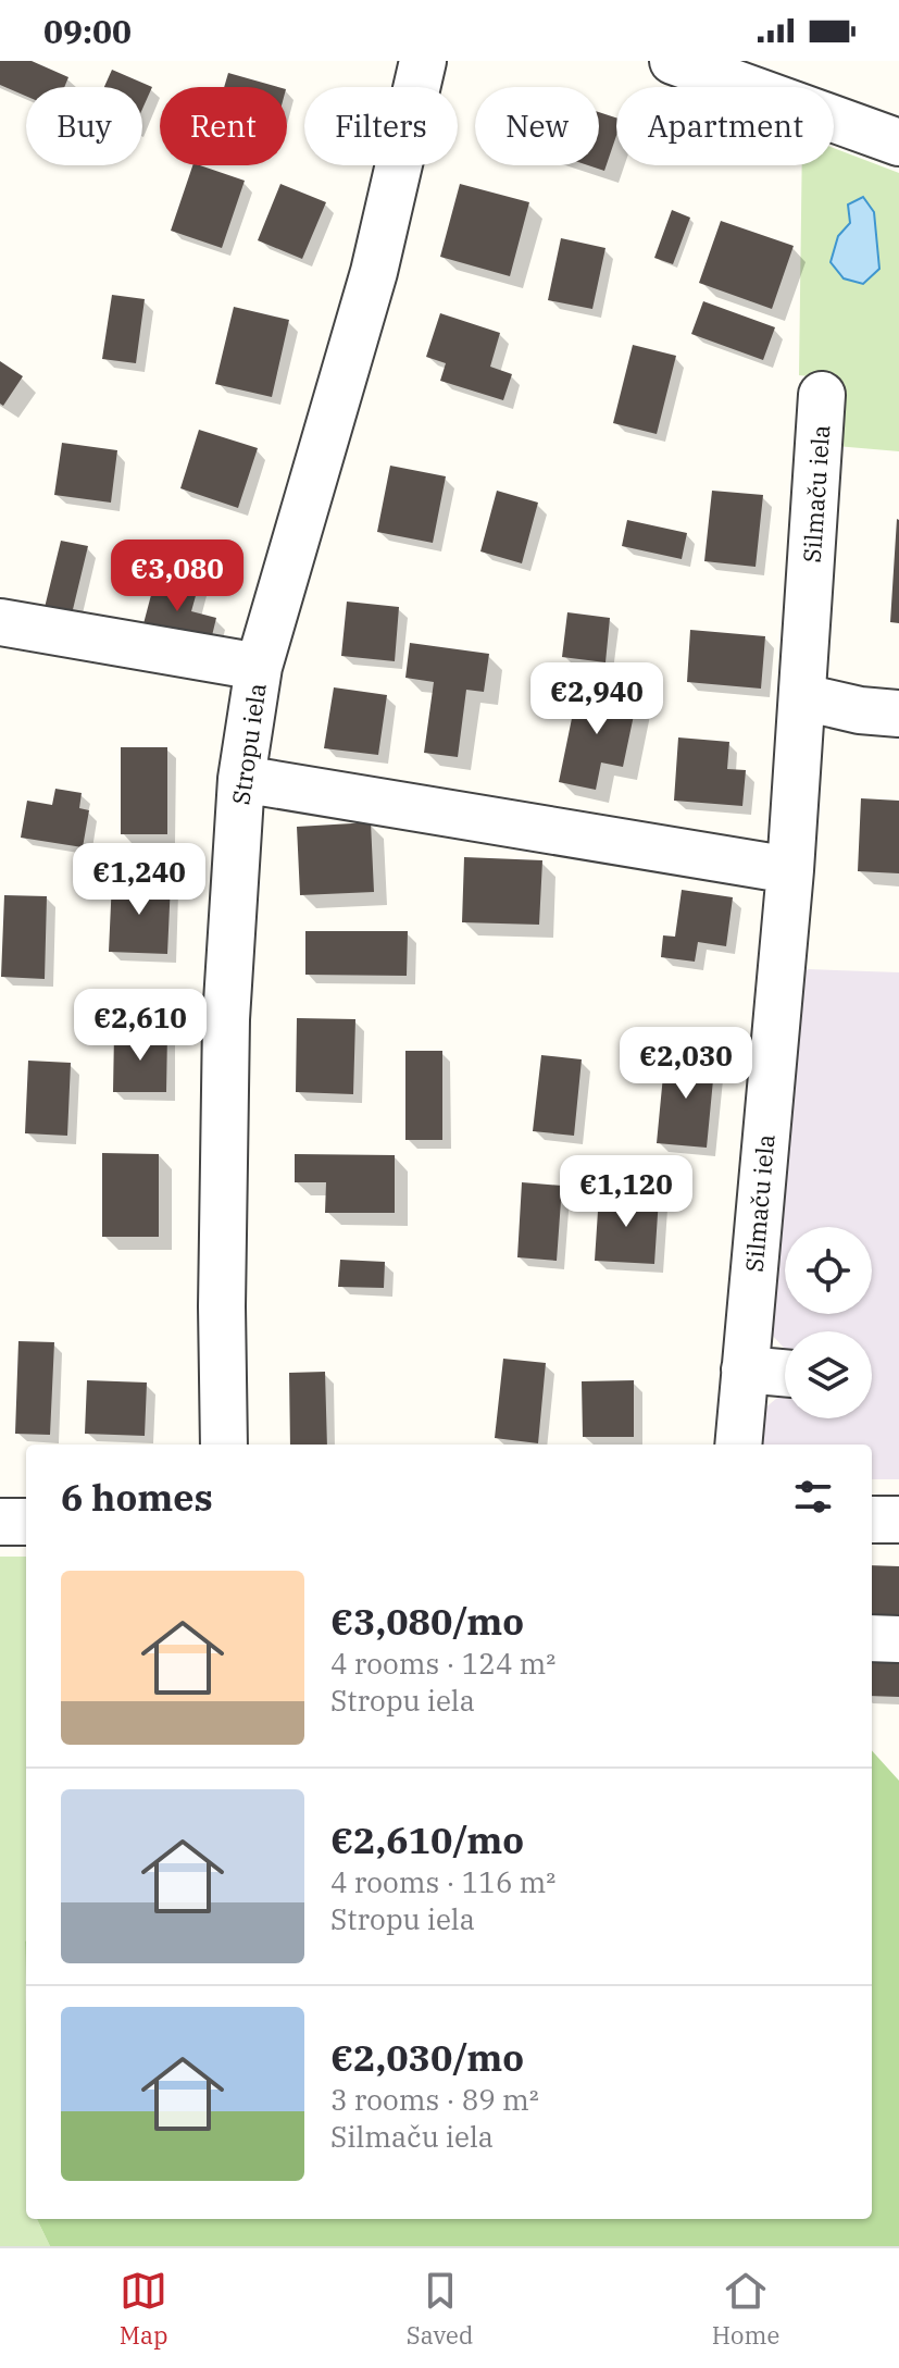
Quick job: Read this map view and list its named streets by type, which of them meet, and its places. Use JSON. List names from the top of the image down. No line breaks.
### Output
{"streets":{"street":["Silmaču iela","Stropu iela"]},"page":{"status":"09:00","chip":["Buy","Rent","Filters","New","Apartment"],"price":["€3,080","€2,940","€1,240","€2,610","€2,030","€1,120"],"heading":"6 homes","list":[{"name":"€3,080/mo","note":"4 rooms · 124 m² · Stropu iela"},{"name":"€2,610/mo","note":"4 rooms · 116 m² · Stropu iela"},{"name":"€2,030/mo","note":"3 rooms · 89 m² · Silmaču iela"}],"tabs":["Map","Saved","Home"]}}
